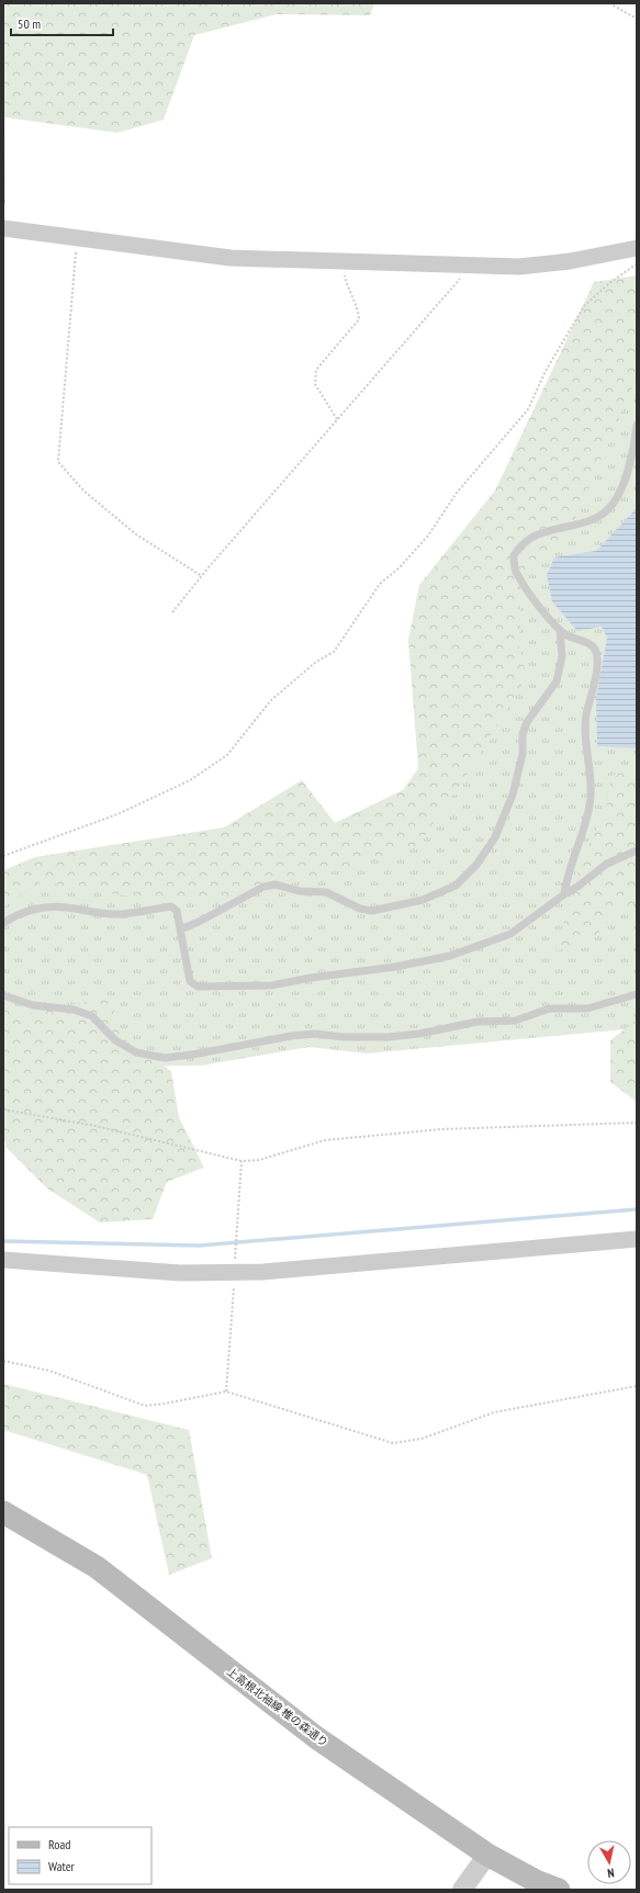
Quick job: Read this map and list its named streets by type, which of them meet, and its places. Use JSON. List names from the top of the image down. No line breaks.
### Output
{"streets":{"main road":["上高根北袖線 椎の森通り"]},"legend":["Road","Water"],"scale_bar":"50 m","north":"bottom"}
